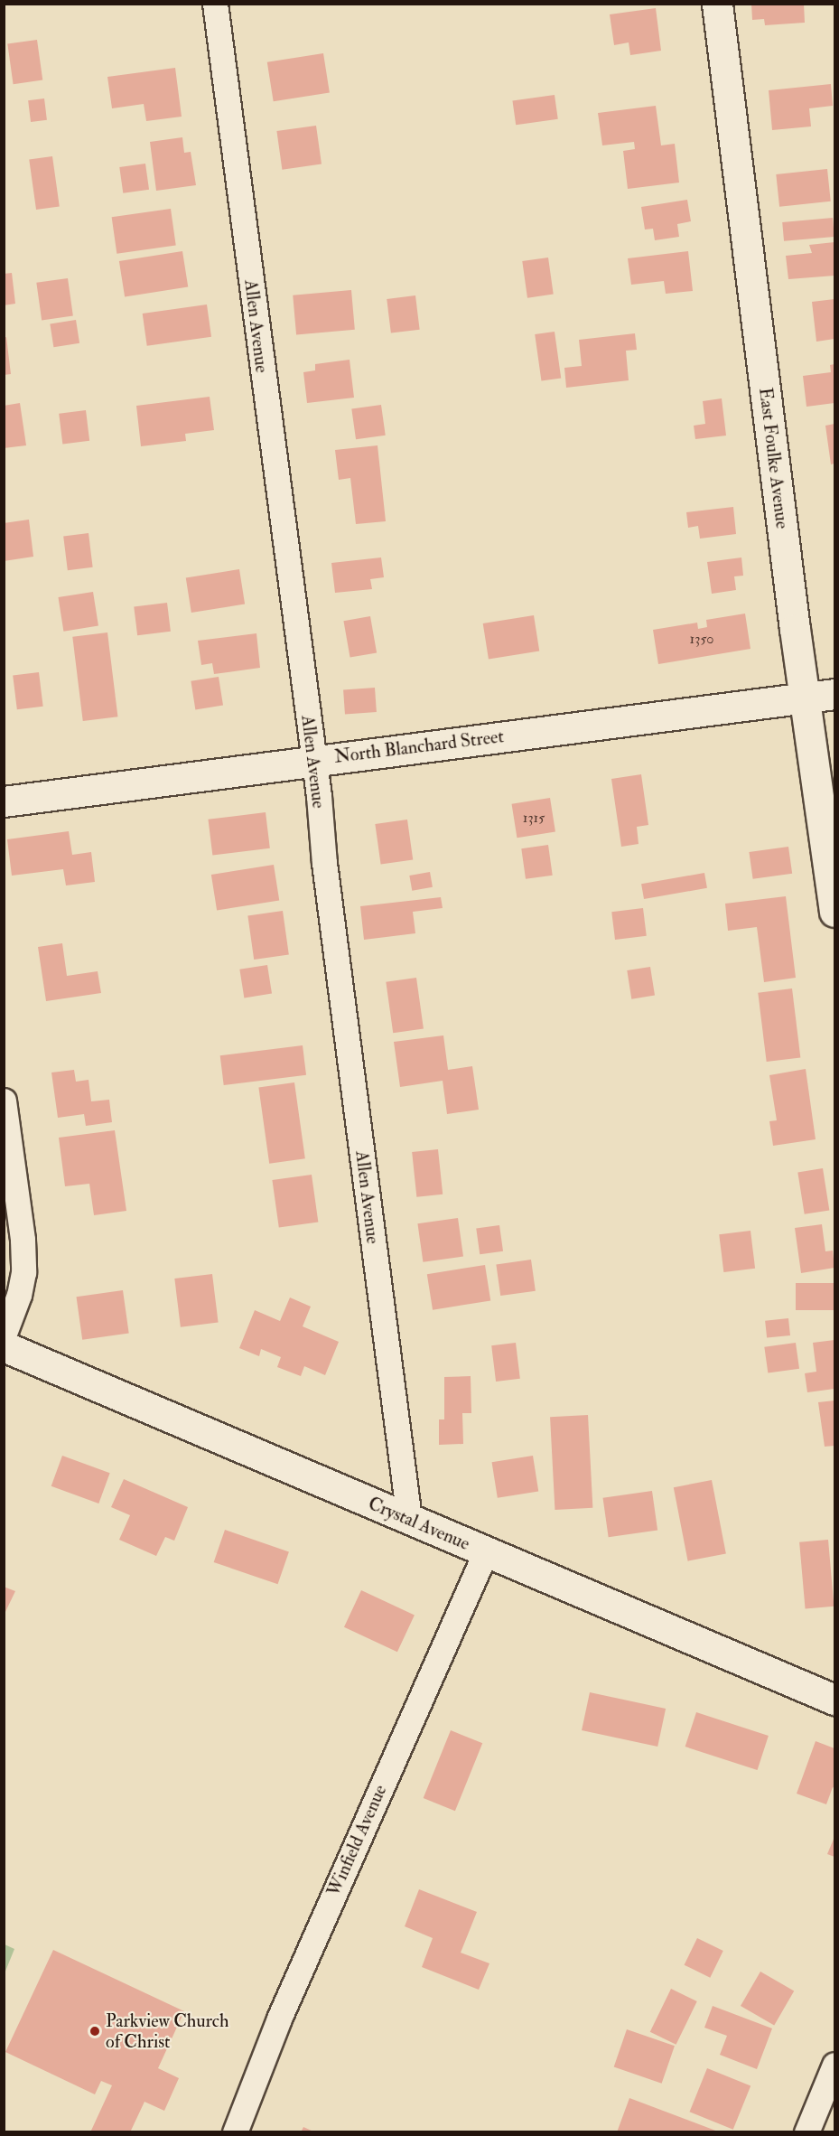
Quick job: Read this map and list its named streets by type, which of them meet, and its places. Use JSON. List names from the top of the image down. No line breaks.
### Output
{"streets":{"street":["Allen Avenue","East Foulke Avenue","North Blanchard Street","Crystal Avenue","Winfield Avenue"]},"crossings":[["Allen Avenue","North Blanchard Street"],["Allen Avenue","Crystal Avenue"],["East Foulke Avenue","North Blanchard Street"],["Crystal Avenue","Winfield Avenue"]],"places":["Parkview Church of Christ"],"house_numbers":["1350","1315"]}
